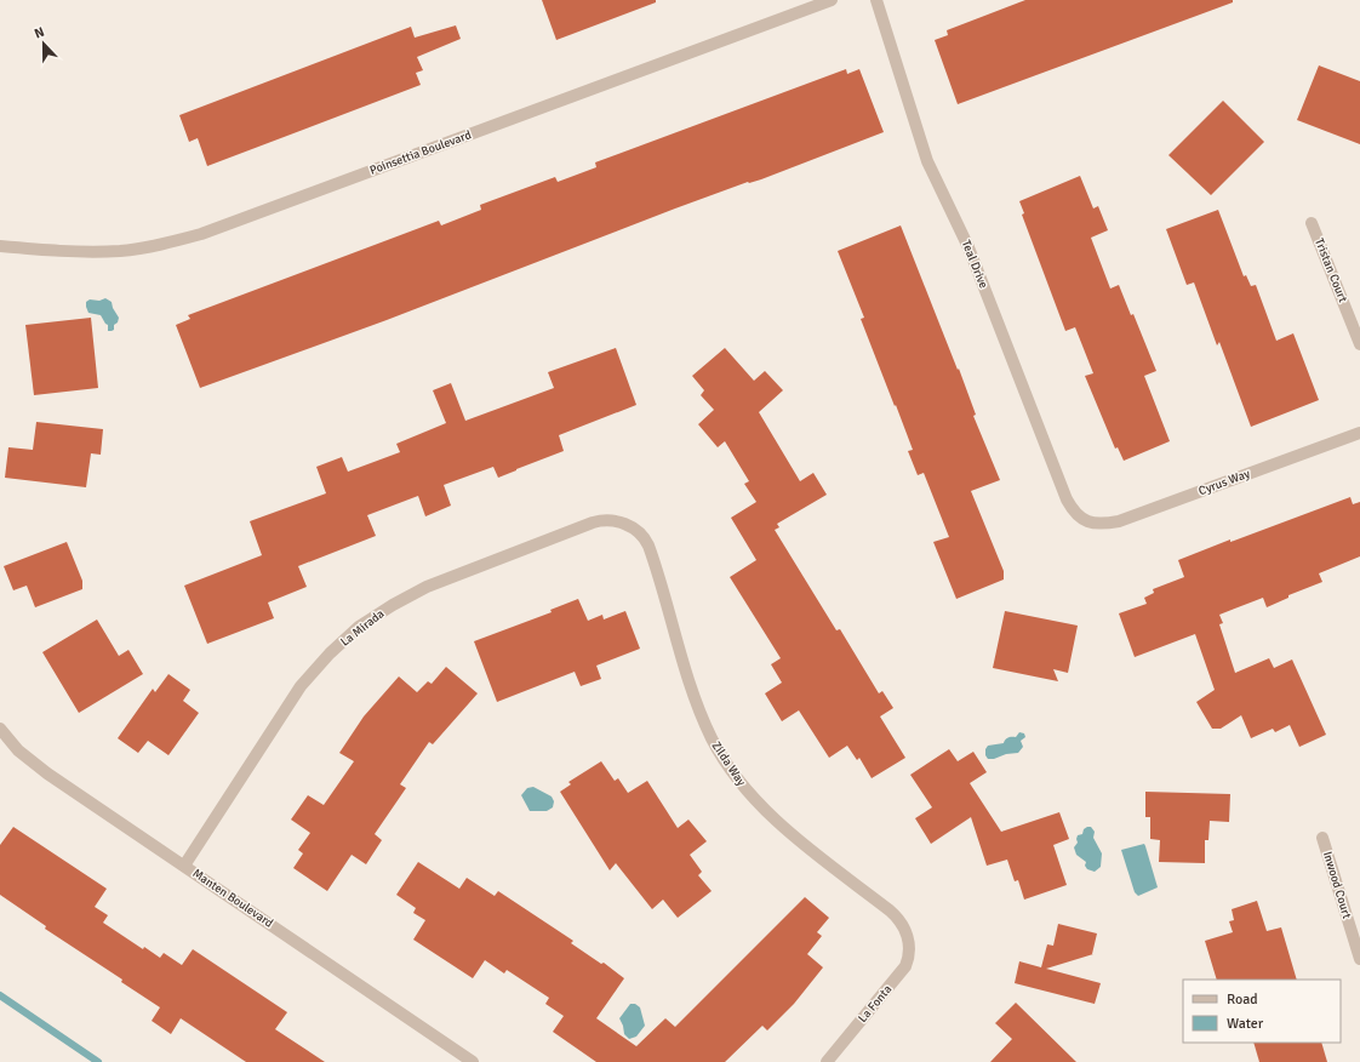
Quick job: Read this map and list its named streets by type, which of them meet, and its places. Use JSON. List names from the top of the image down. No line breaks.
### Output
{"streets":{"street":["Poinsettia Boulevard","Teal Drive","Tristan Court","Cyrus Way","La Mirada","Zilda Way","Inwood Court","Manten Boulevard","La Fonta"]},"crossings":[["Teal Drive","Cyrus Way"],["La Mirada","Zilda Way"],["La Mirada","Manten Boulevard"],["Zilda Way","La Fonta"]],"legend":["Road","Water"],"north":"top"}
